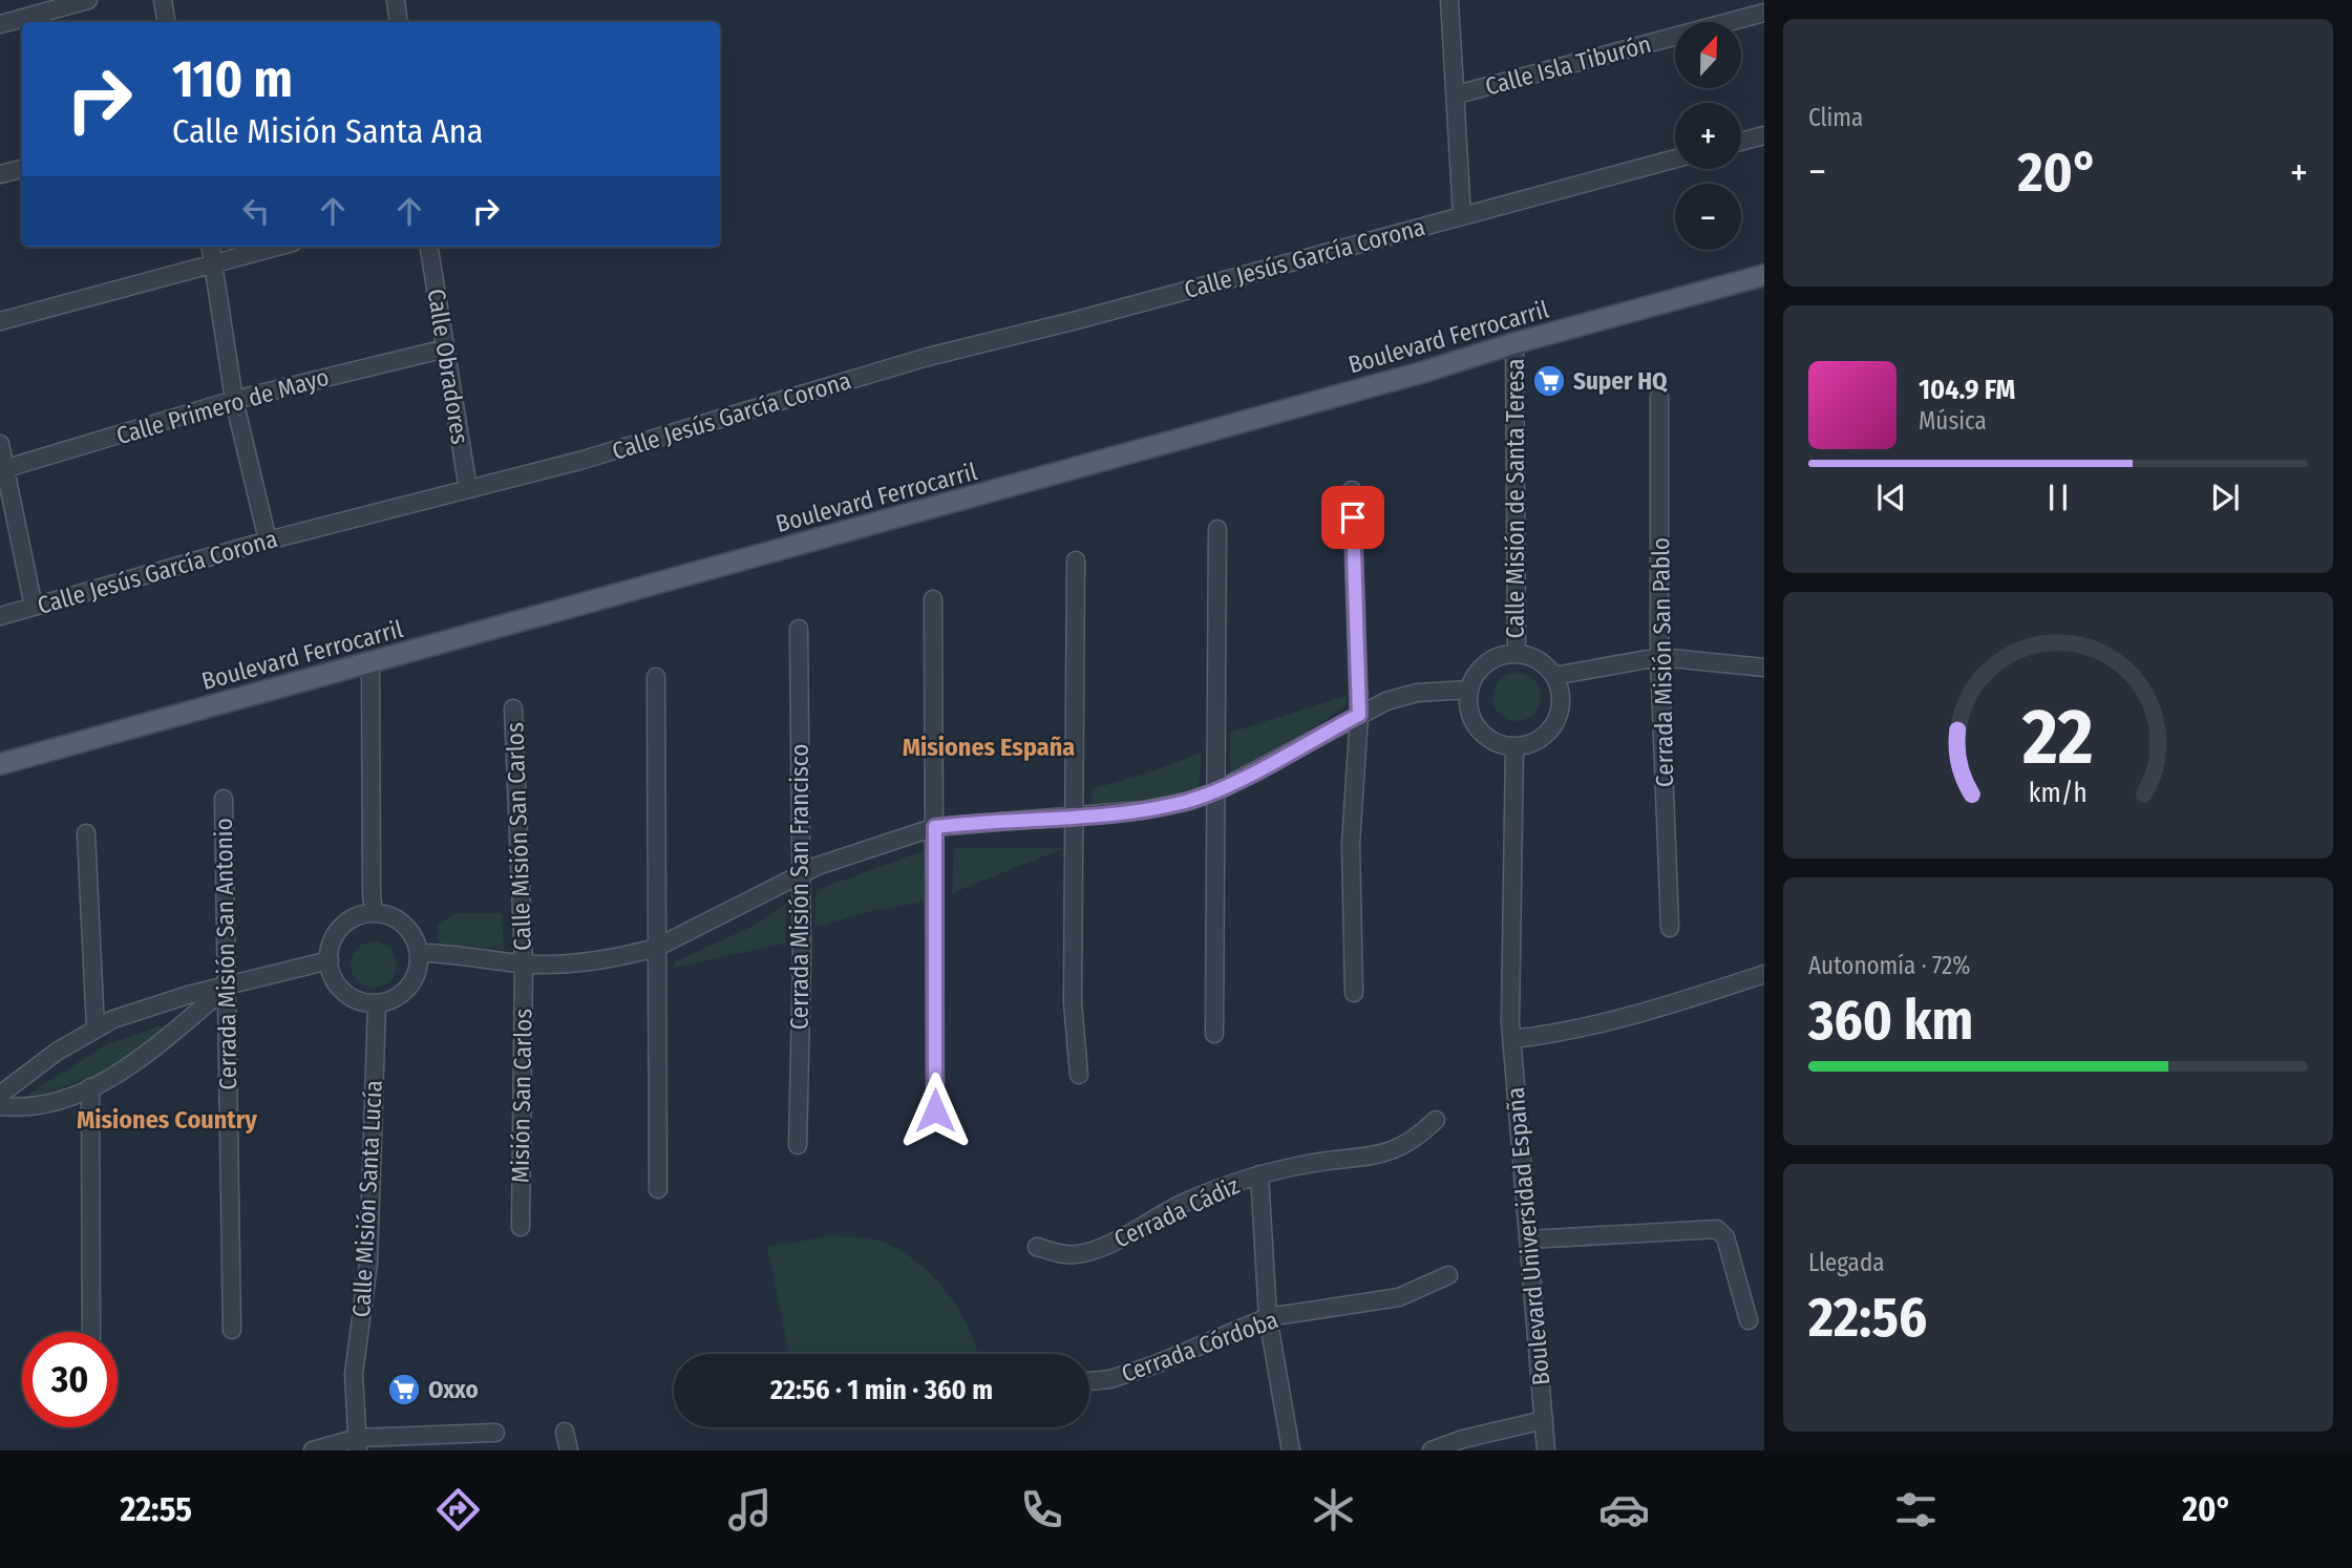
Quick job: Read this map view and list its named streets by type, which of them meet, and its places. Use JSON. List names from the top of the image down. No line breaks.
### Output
{"streets":{"main road":["Boulevard Ferrocarril"],"street":["Calle Isla Tiburón","Calle Jesús García Corona","Calle Obradores","Calle Primero de Mayo","Calle Misión de Santa Teresa","Cerrada Misión San Pablo","Calle Misión San Carlos","Cerrada Misión San Francisco","Cerrada Misión San Antonio","Misión San Carlos","Calle Misión Santa Lucía","Cerrada Cádiz","Boulevard Universidad España","Cerrada Córdoba"]},"crossings":[["Calle Jesús García Corona","Calle Obradores"],["Boulevard Ferrocarril","Calle Misión de Santa Teresa"],["Calle Obradores","Calle Primero de Mayo"],["Calle Misión San Carlos","Misión San Carlos"]],"districts":["Misiones España","Misiones Country"],"places":{"supermarket":["Super HQ","Oxxo"]},"north":"top","page":{"tile":["Clima",["Autonomía · 72%","360 km"],["Llegada","22:56"]],"map_buttons":["+","−"],"turn":["110 m","Calle Misión Santa Ana"],"heat":["−","20°","+"],"song":["104.9 FM","Música"],"limit":"30","trip":"22:56 · 1 min · 360 m","tabs":["22:55","20°"],"gauge":["22","km/h"]}}
